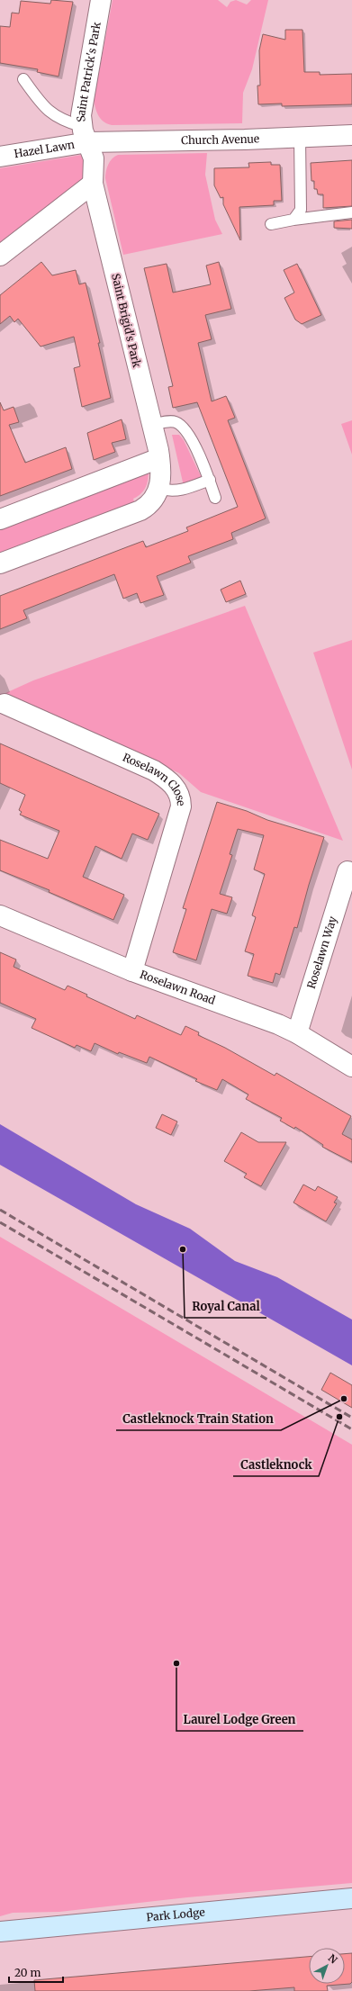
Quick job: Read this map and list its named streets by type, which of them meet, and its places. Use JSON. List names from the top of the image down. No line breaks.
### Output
{"streets":{"street":["Saint Patrick's Park","Church Avenue","Hazel Lawn","Saint Brigid's Park","Roselawn Close","Roselawn Way","Roselawn Road","Park Lodge"]},"crossings":[["Saint Patrick's Park","Church Avenue"],["Saint Patrick's Park","Hazel Lawn"],["Saint Patrick's Park","Saint Brigid's Park"],["Church Avenue","Hazel Lawn"],["Church Avenue","Saint Brigid's Park"],["Hazel Lawn","Saint Brigid's Park"],["Roselawn Close","Roselawn Road"],["Roselawn Way","Roselawn Road"]],"places":["Royal Canal","Castleknock Train Station","Castleknock","Laurel Lodge Green"],"scale_bar":"20 m","north":"top right"}
